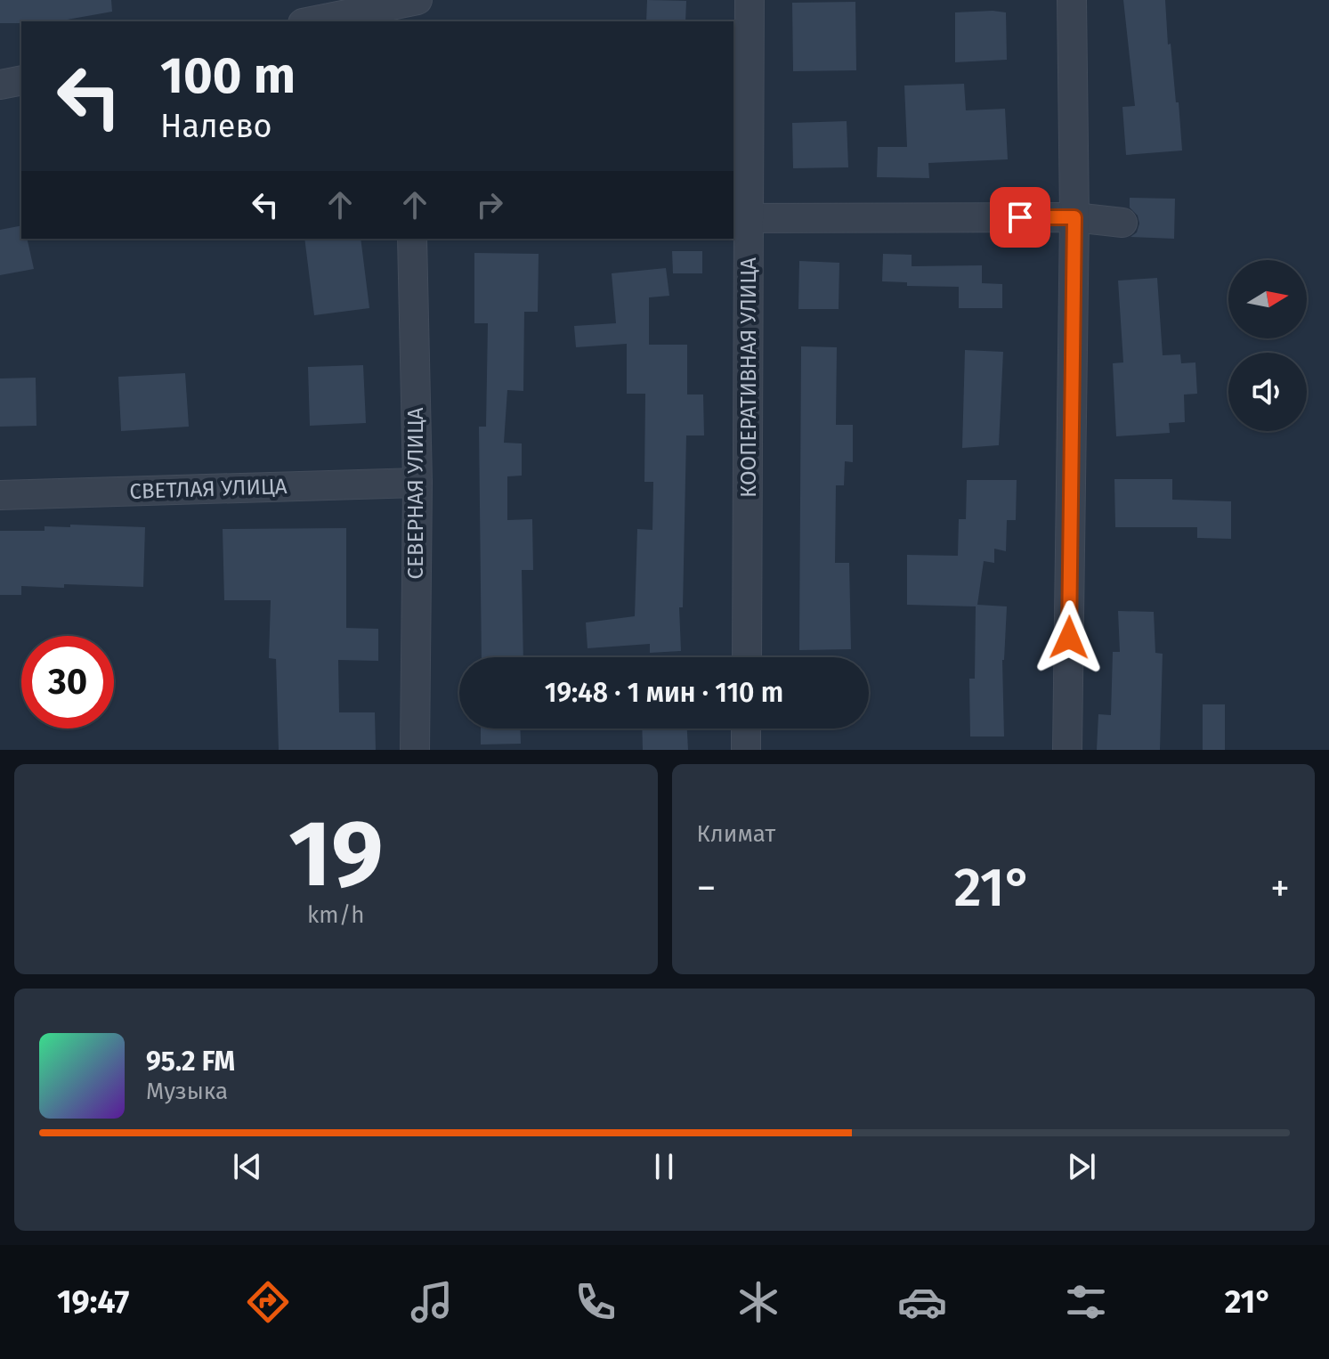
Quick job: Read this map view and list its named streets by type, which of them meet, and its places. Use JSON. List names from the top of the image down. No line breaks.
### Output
{"streets":{"street":["КООПЕРАТИВНАЯ УЛИЦА","СВЕТЛАЯ УЛИЦА","СЕВЕРНАЯ УЛИЦА"]},"crossings":[["СВЕТЛАЯ УЛИЦА","СЕВЕРНАЯ УЛИЦА"]],"north":"right","page":{"turn":["100 m","Налево"],"limit":"30","trip":"19:48 · 1 мин · 110 m","tile":[["19","km/h"],"Климат"],"heat":["−","21°","+"],"song":["95.2 FM","Музыка"],"tabs":["19:47","21°"]}}
